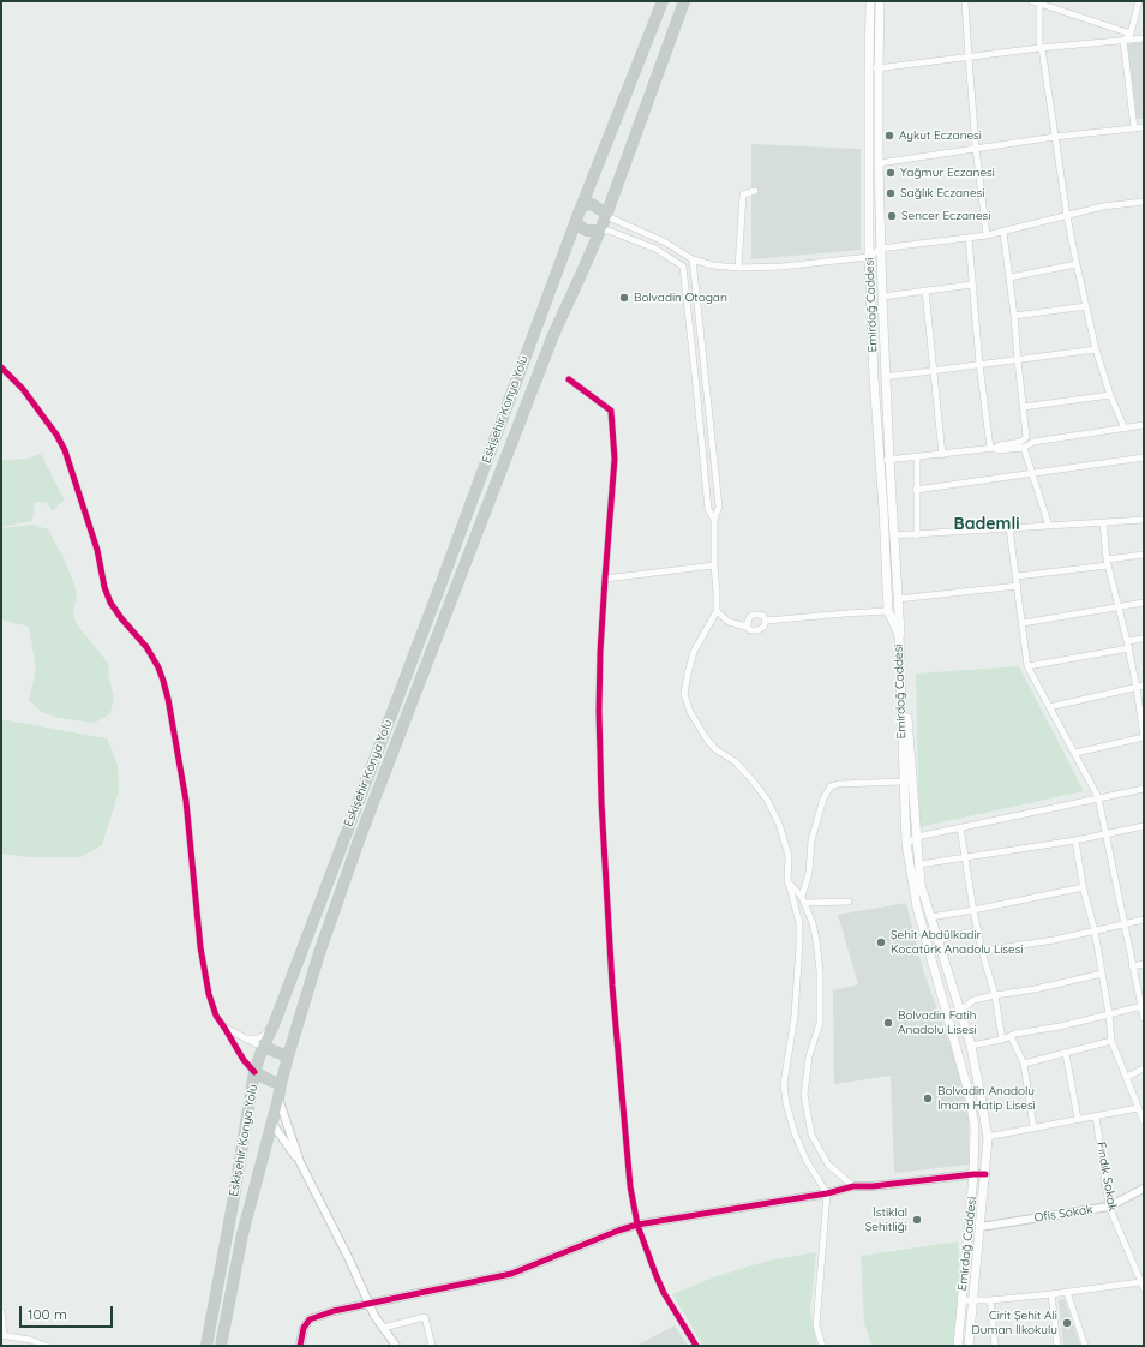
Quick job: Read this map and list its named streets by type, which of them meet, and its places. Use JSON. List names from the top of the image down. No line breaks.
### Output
{"streets":{"highway":["Eskişehir Konya Yolu"],"main road":["Emirdağ Caddesi"],"street":["Fındık Sokak","Ofis Sokak"]},"crossings":[["Emirdağ Caddesi","Ofis Sokak"],["Fındık Sokak","Ofis Sokak"]],"districts":["Bademli"],"places":["Aykut Eczanesi","Yağmur Eczanesi","Sağlık Eczanesi","Sencer Eczanesi","Bolvadin Otogarı","Şehit Abdülkadir Kocatürk Anadolu Lisesi","Bolvadin Fatih Anadolu Lisesi","Bolvadin Anadolu İmam Hatip Lisesi","İstiklal Şehitliği","Cirit Şehit Ali Duman İlkokulu"],"scale_bar":"100 m"}
